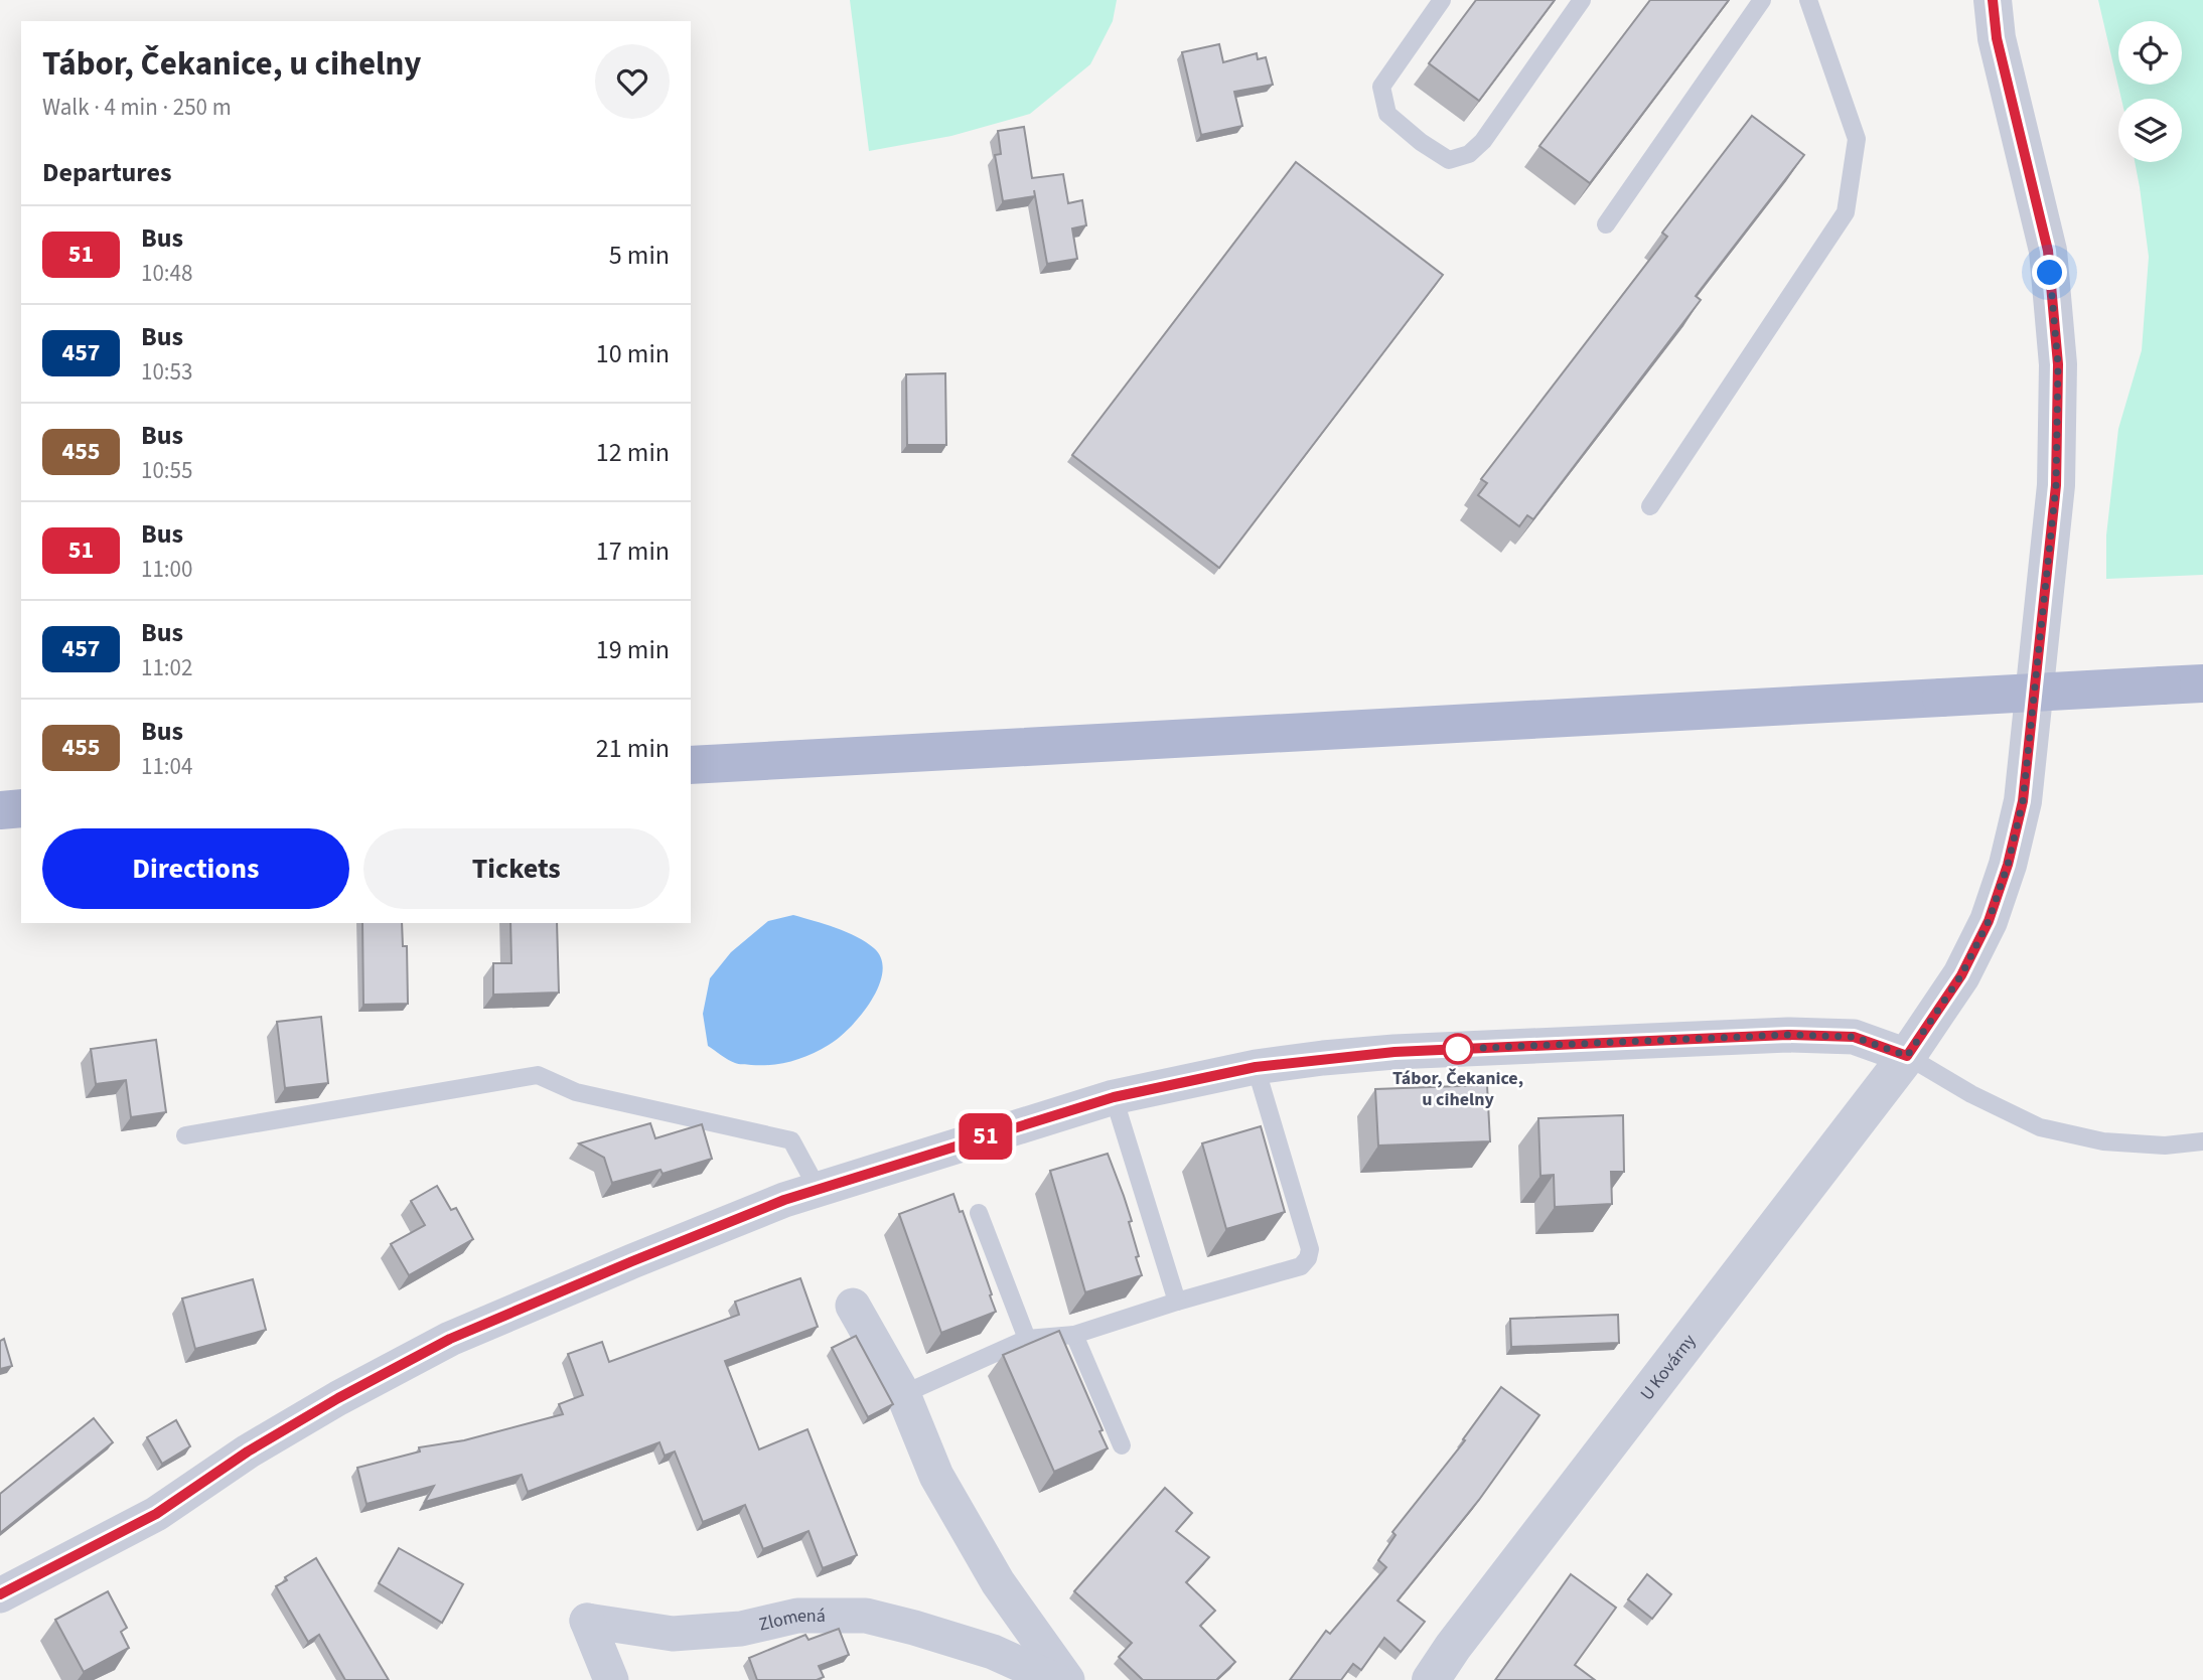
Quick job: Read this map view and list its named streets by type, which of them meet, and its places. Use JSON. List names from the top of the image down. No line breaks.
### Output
{"streets":{"street":["U Kovárny","Zlomená"]},"places":["Tábor, Čekanice, u cihelny"],"lines":["bus line 51"],"page":{"on_map":"51","heading":[["Tábor, Čekanice, u cihelny","Walk · 4 min · 250 m"],"Departures"],"list":[{"mark":"51","name":"Bus","note":"10:48","value":"5 min"},{"mark":"457","name":"Bus","note":"10:53","value":"10 min"},{"mark":"455","name":"Bus","note":"10:55","value":"12 min"},{"mark":"51","name":"Bus","note":"11:00","value":"17 min"},{"mark":"457","name":"Bus","note":"11:02","value":"19 min"},{"mark":"455","name":"Bus","note":"11:04","value":"21 min"}],"buttons":["Directions","Tickets"]}}
